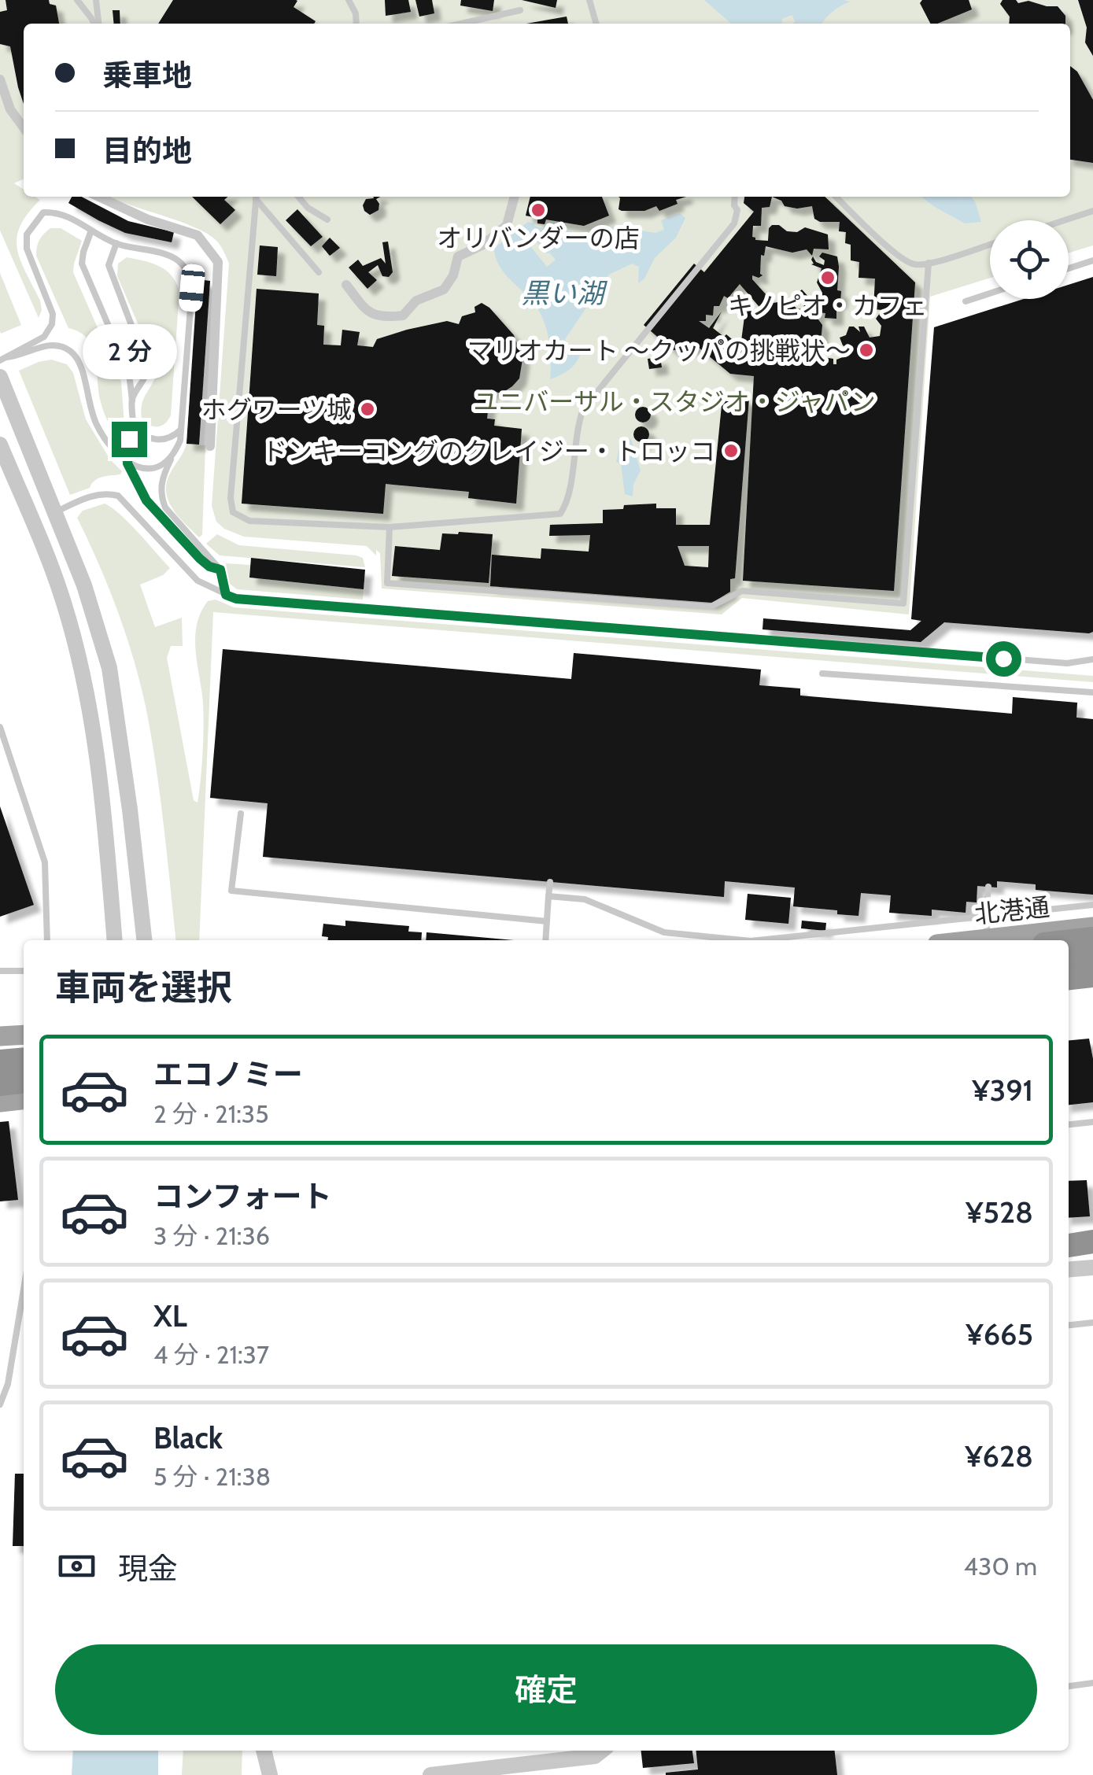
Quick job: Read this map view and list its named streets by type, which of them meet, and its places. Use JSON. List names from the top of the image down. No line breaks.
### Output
{"streets":{"main road":["北港通"]},"water":["黒い湖"],"parks":["ユニバーサル・スタジオ・ジャパン"],"places":["オリバンダーの店","キノピオ・カフェ","マリオカート ～クッパの挑戦状～","ホグワーツ城","ドンキーコングのクレイジー・トロッコ"],"page":{"banner":["乗車地","目的地"],"bubble":"2 分","heading":"車両を選択","list":[{"name":"エコノミー","note":"2 分 · 21:35","value":"¥391"},{"name":"コンフォート","note":"3 分 · 21:36","value":"¥528"},{"name":"XL","note":"4 分 · 21:37","value":"¥665"},{"name":"Black","note":"5 分 · 21:38","value":"¥628"}],"pay":["現金","430 m"],"buttons":"確定"}}
